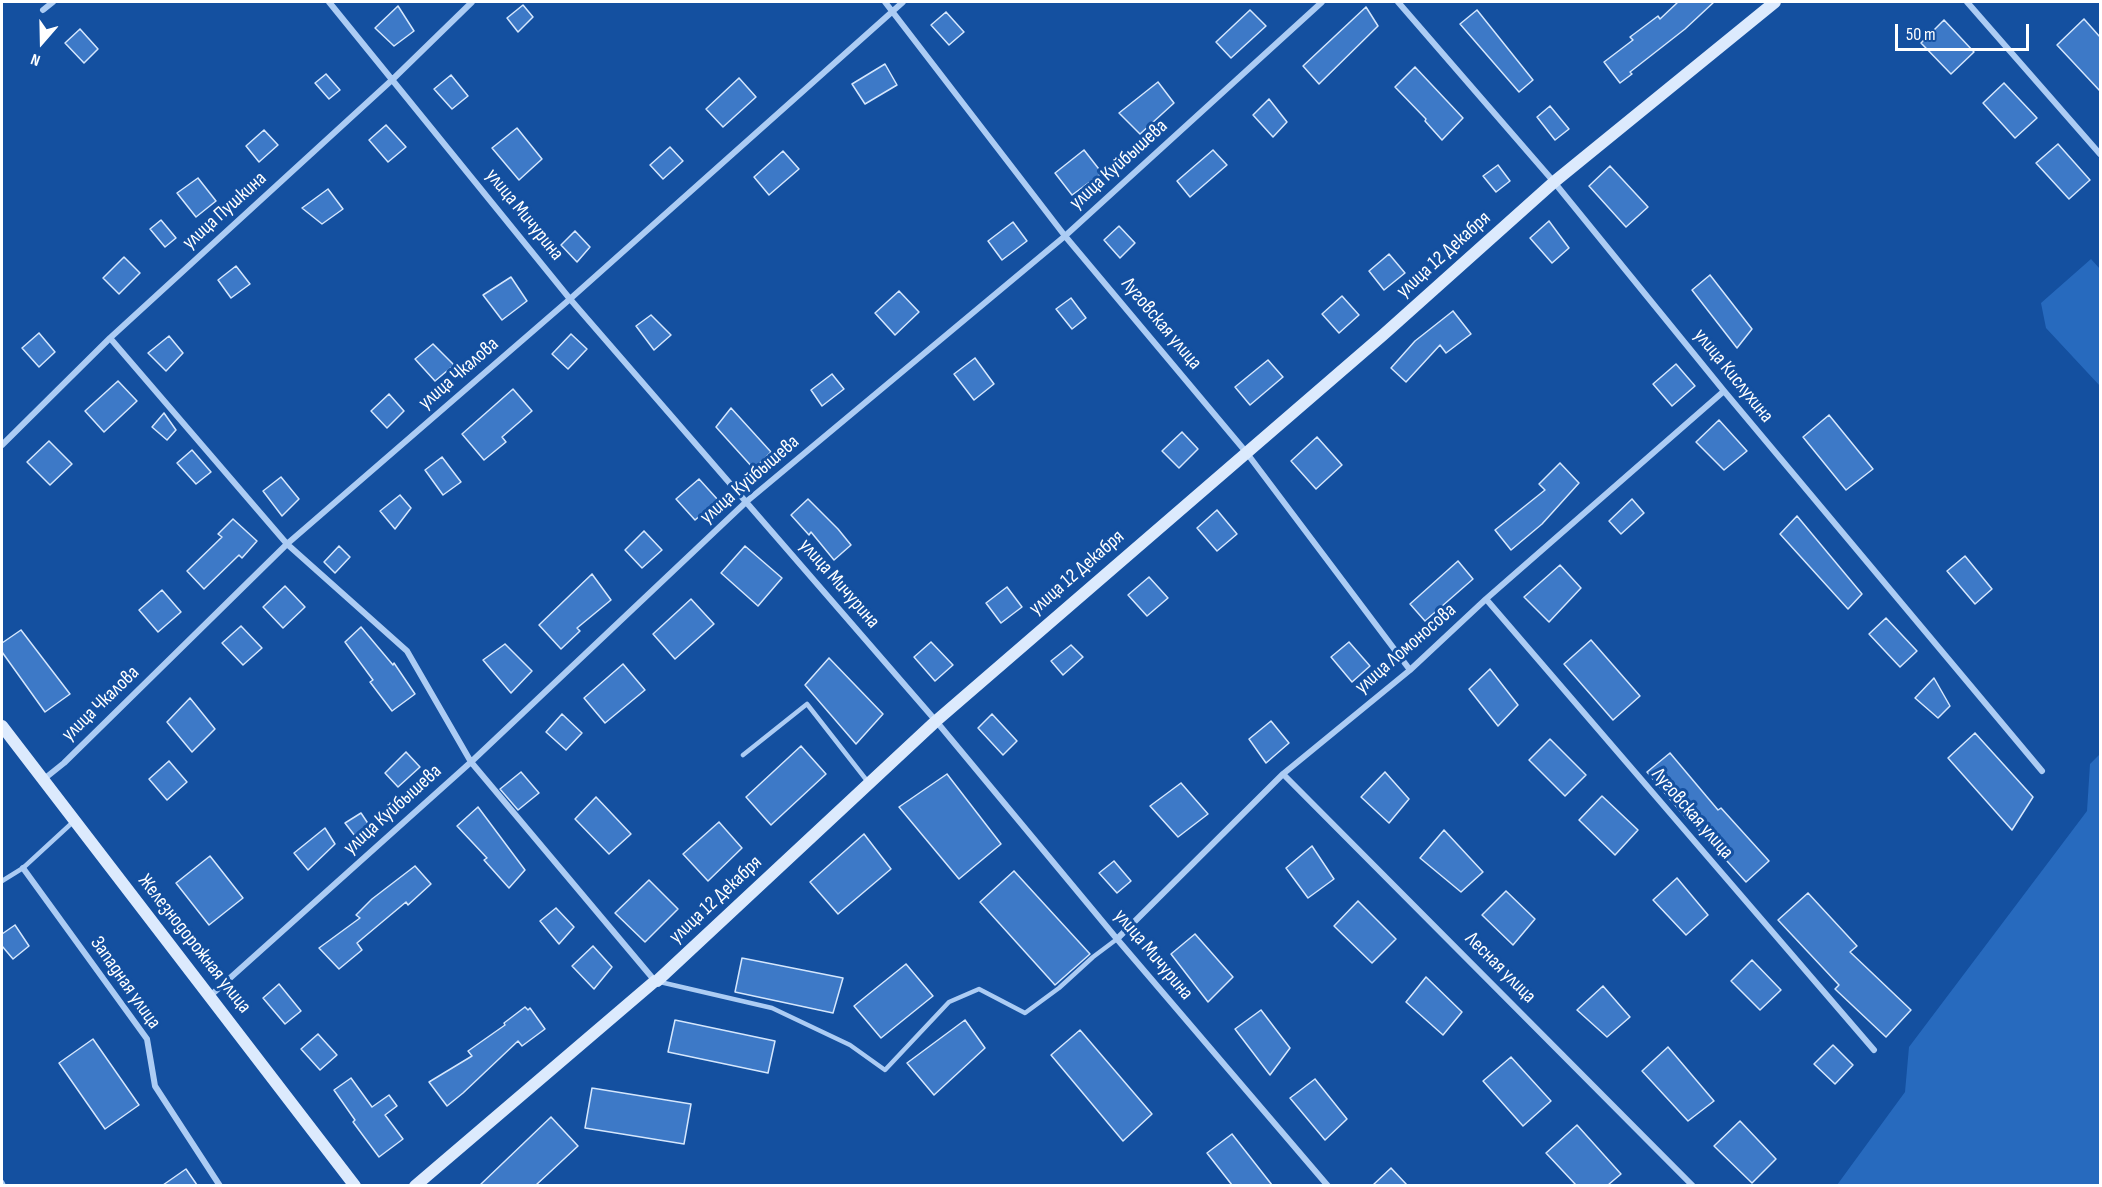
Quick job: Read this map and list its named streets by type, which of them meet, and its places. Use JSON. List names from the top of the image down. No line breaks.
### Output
{"streets":{"street":["улица Куйбышева","улица Пушкина","улица Мичурина","улица 12 Декабря","Луговская улица","улица Чкалова","улица Кислухина","улица Ломоносова","Железнодорожная улица","Лесная улица","Западная улица"]},"crossings":[["улица Куйбышева","улица Мичурина"],["улица Куйбышева","Луговская улица"],["улица Куйбышева","Железнодорожная улица"],["улица Пушкина","улица Мичурина"],["улица Мичурина","улица 12 Декабря"],["улица Мичурина","улица Чкалова"],["улица Мичурина","улица Ломоносова"],["улица 12 Декабря","Луговская улица"],["улица 12 Декабря","улица Кислухина"],["Луговская улица","улица Чкалова"],["Луговская улица","улица Ломоносова"],["улица Чкалова","Железнодорожная улица"],["улица Кислухина","улица Ломоносова"],["улица Ломоносова","Лесная улица"]],"scale_bar":"50 m","north":"bottom"}
